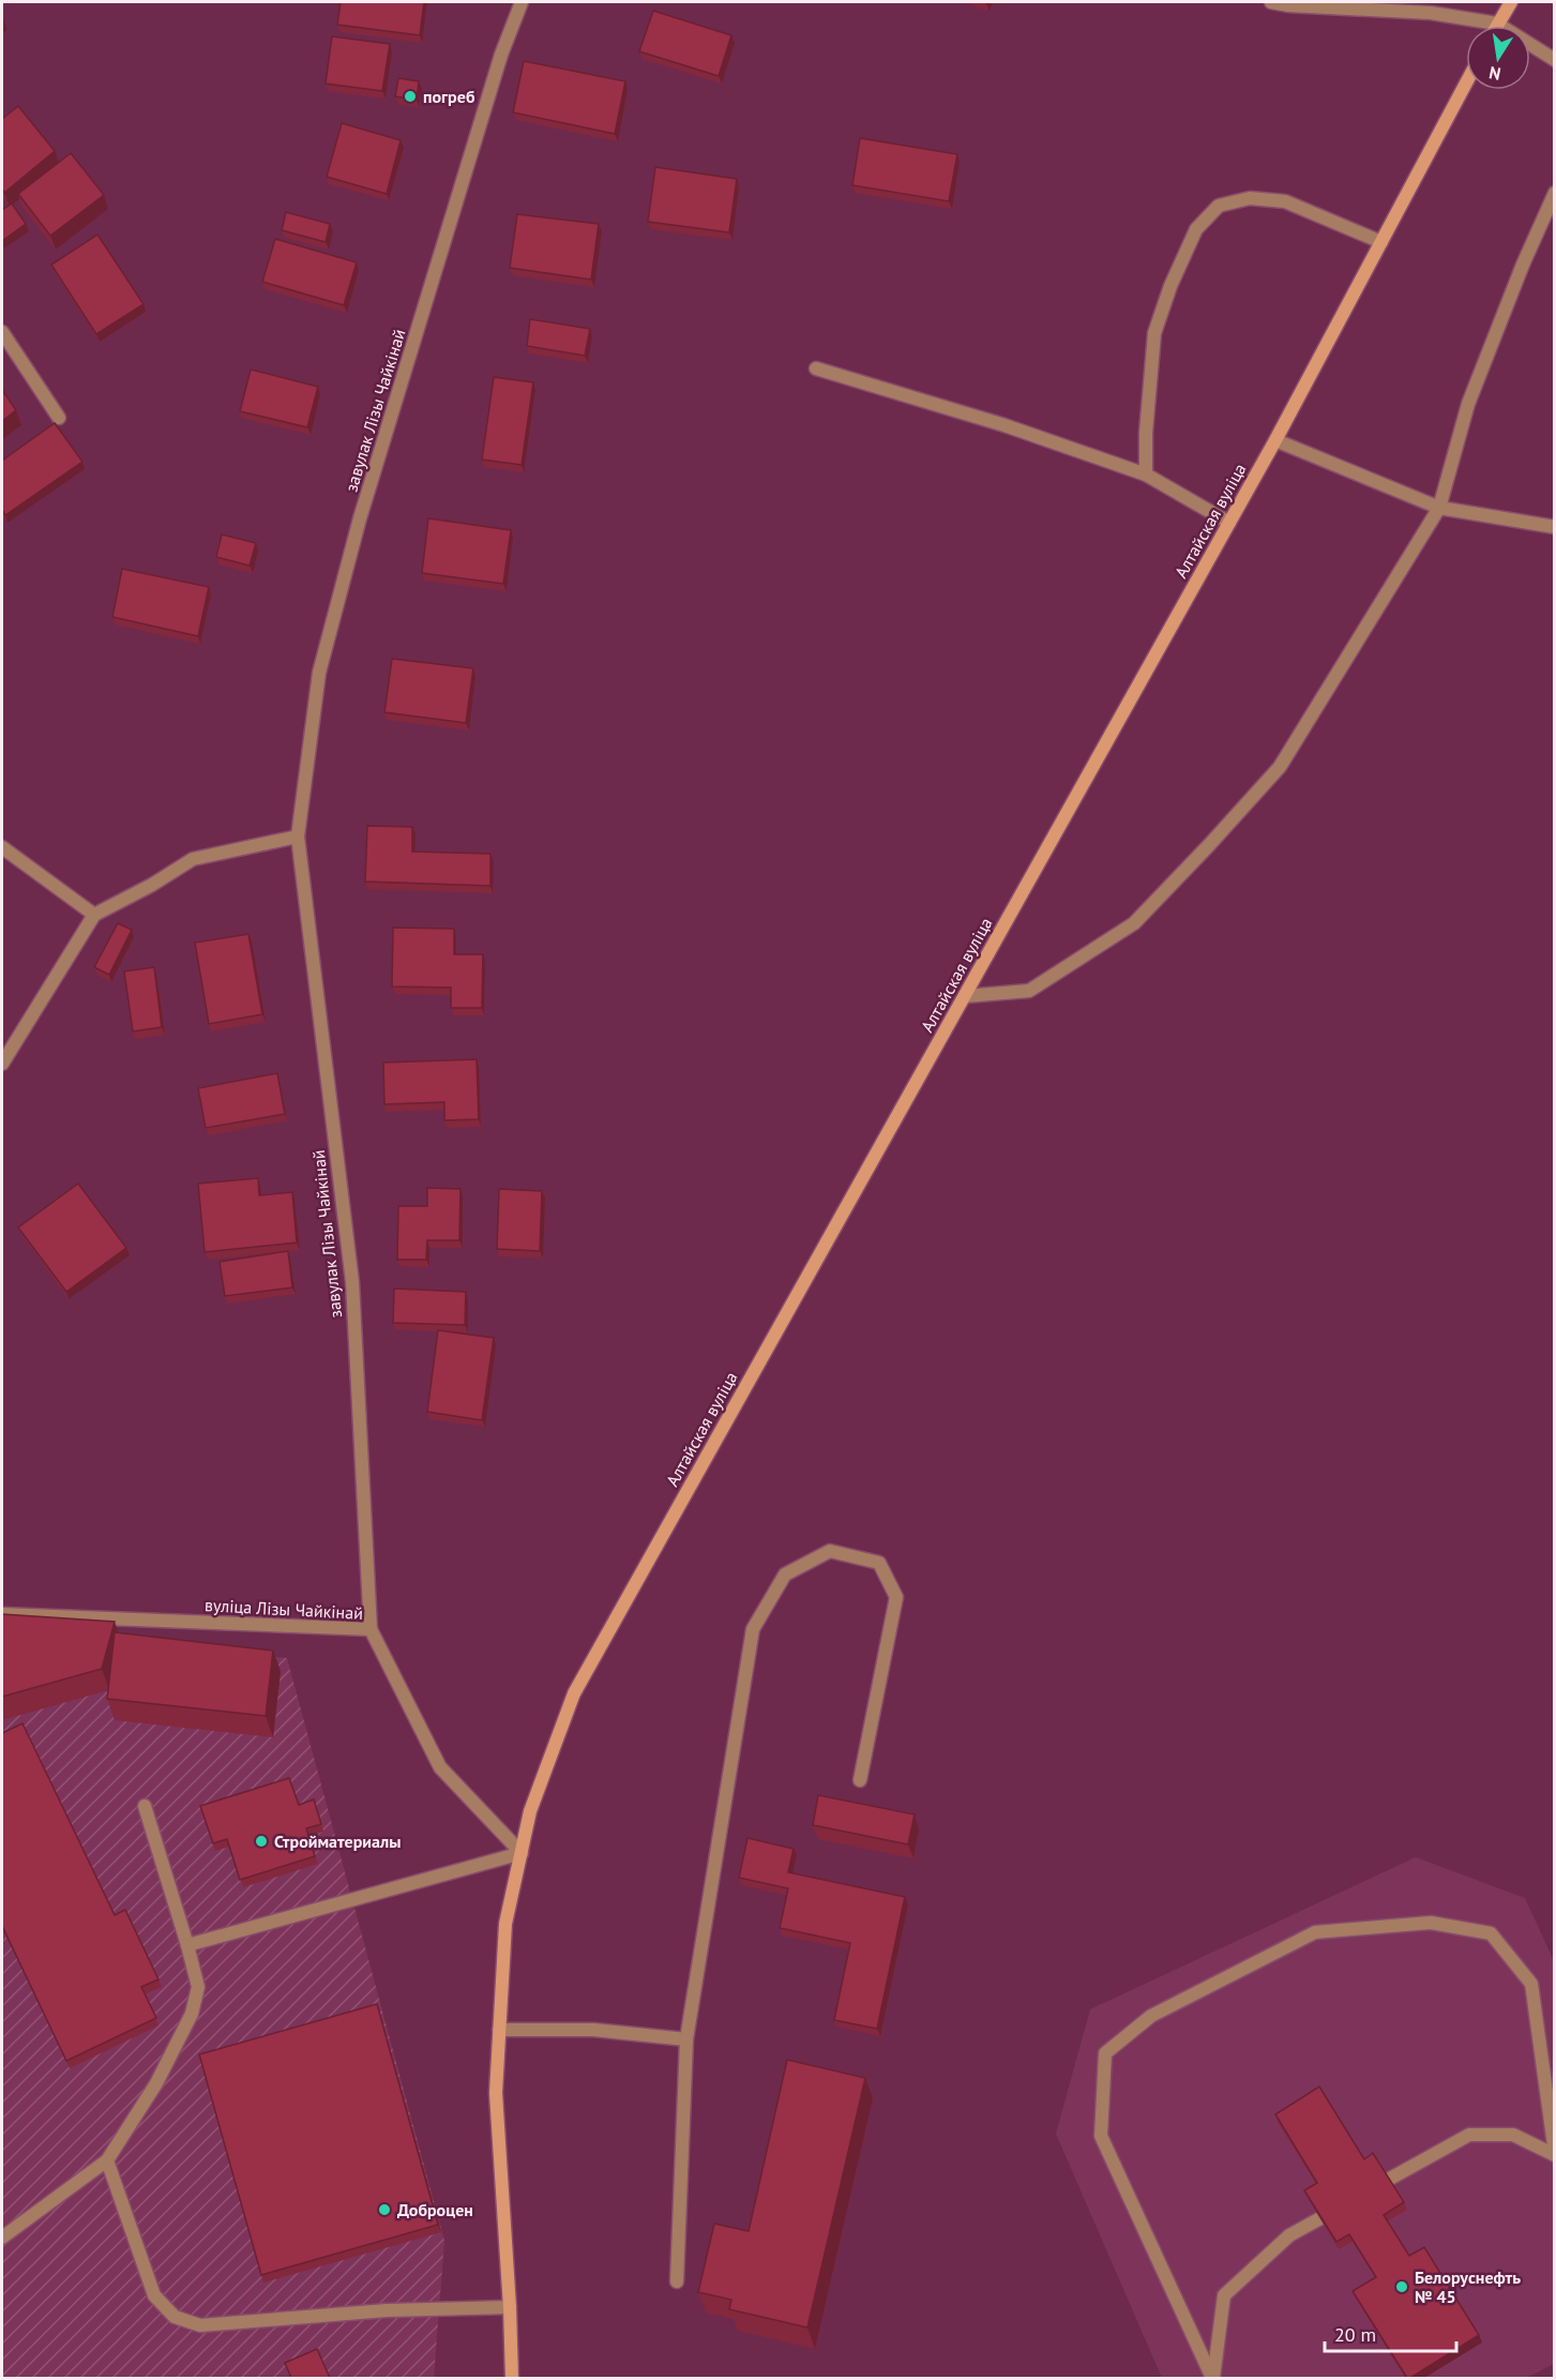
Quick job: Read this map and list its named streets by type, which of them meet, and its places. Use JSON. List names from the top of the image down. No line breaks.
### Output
{"streets":{"main road":["Алтайская вуліца"],"street":["завулак Лізы Чайкінай","вуліца Лізы Чайкінай"]},"crossings":[["завулак Лізы Чайкінай","вуліца Лізы Чайкінай"],["Алтайская вуліца","вуліца Лізы Чайкінай"]],"places":["погреб","Стройматериалы","Доброцен","Белоруснефть № 45"],"scale_bar":"20 m","north":"bottom"}
